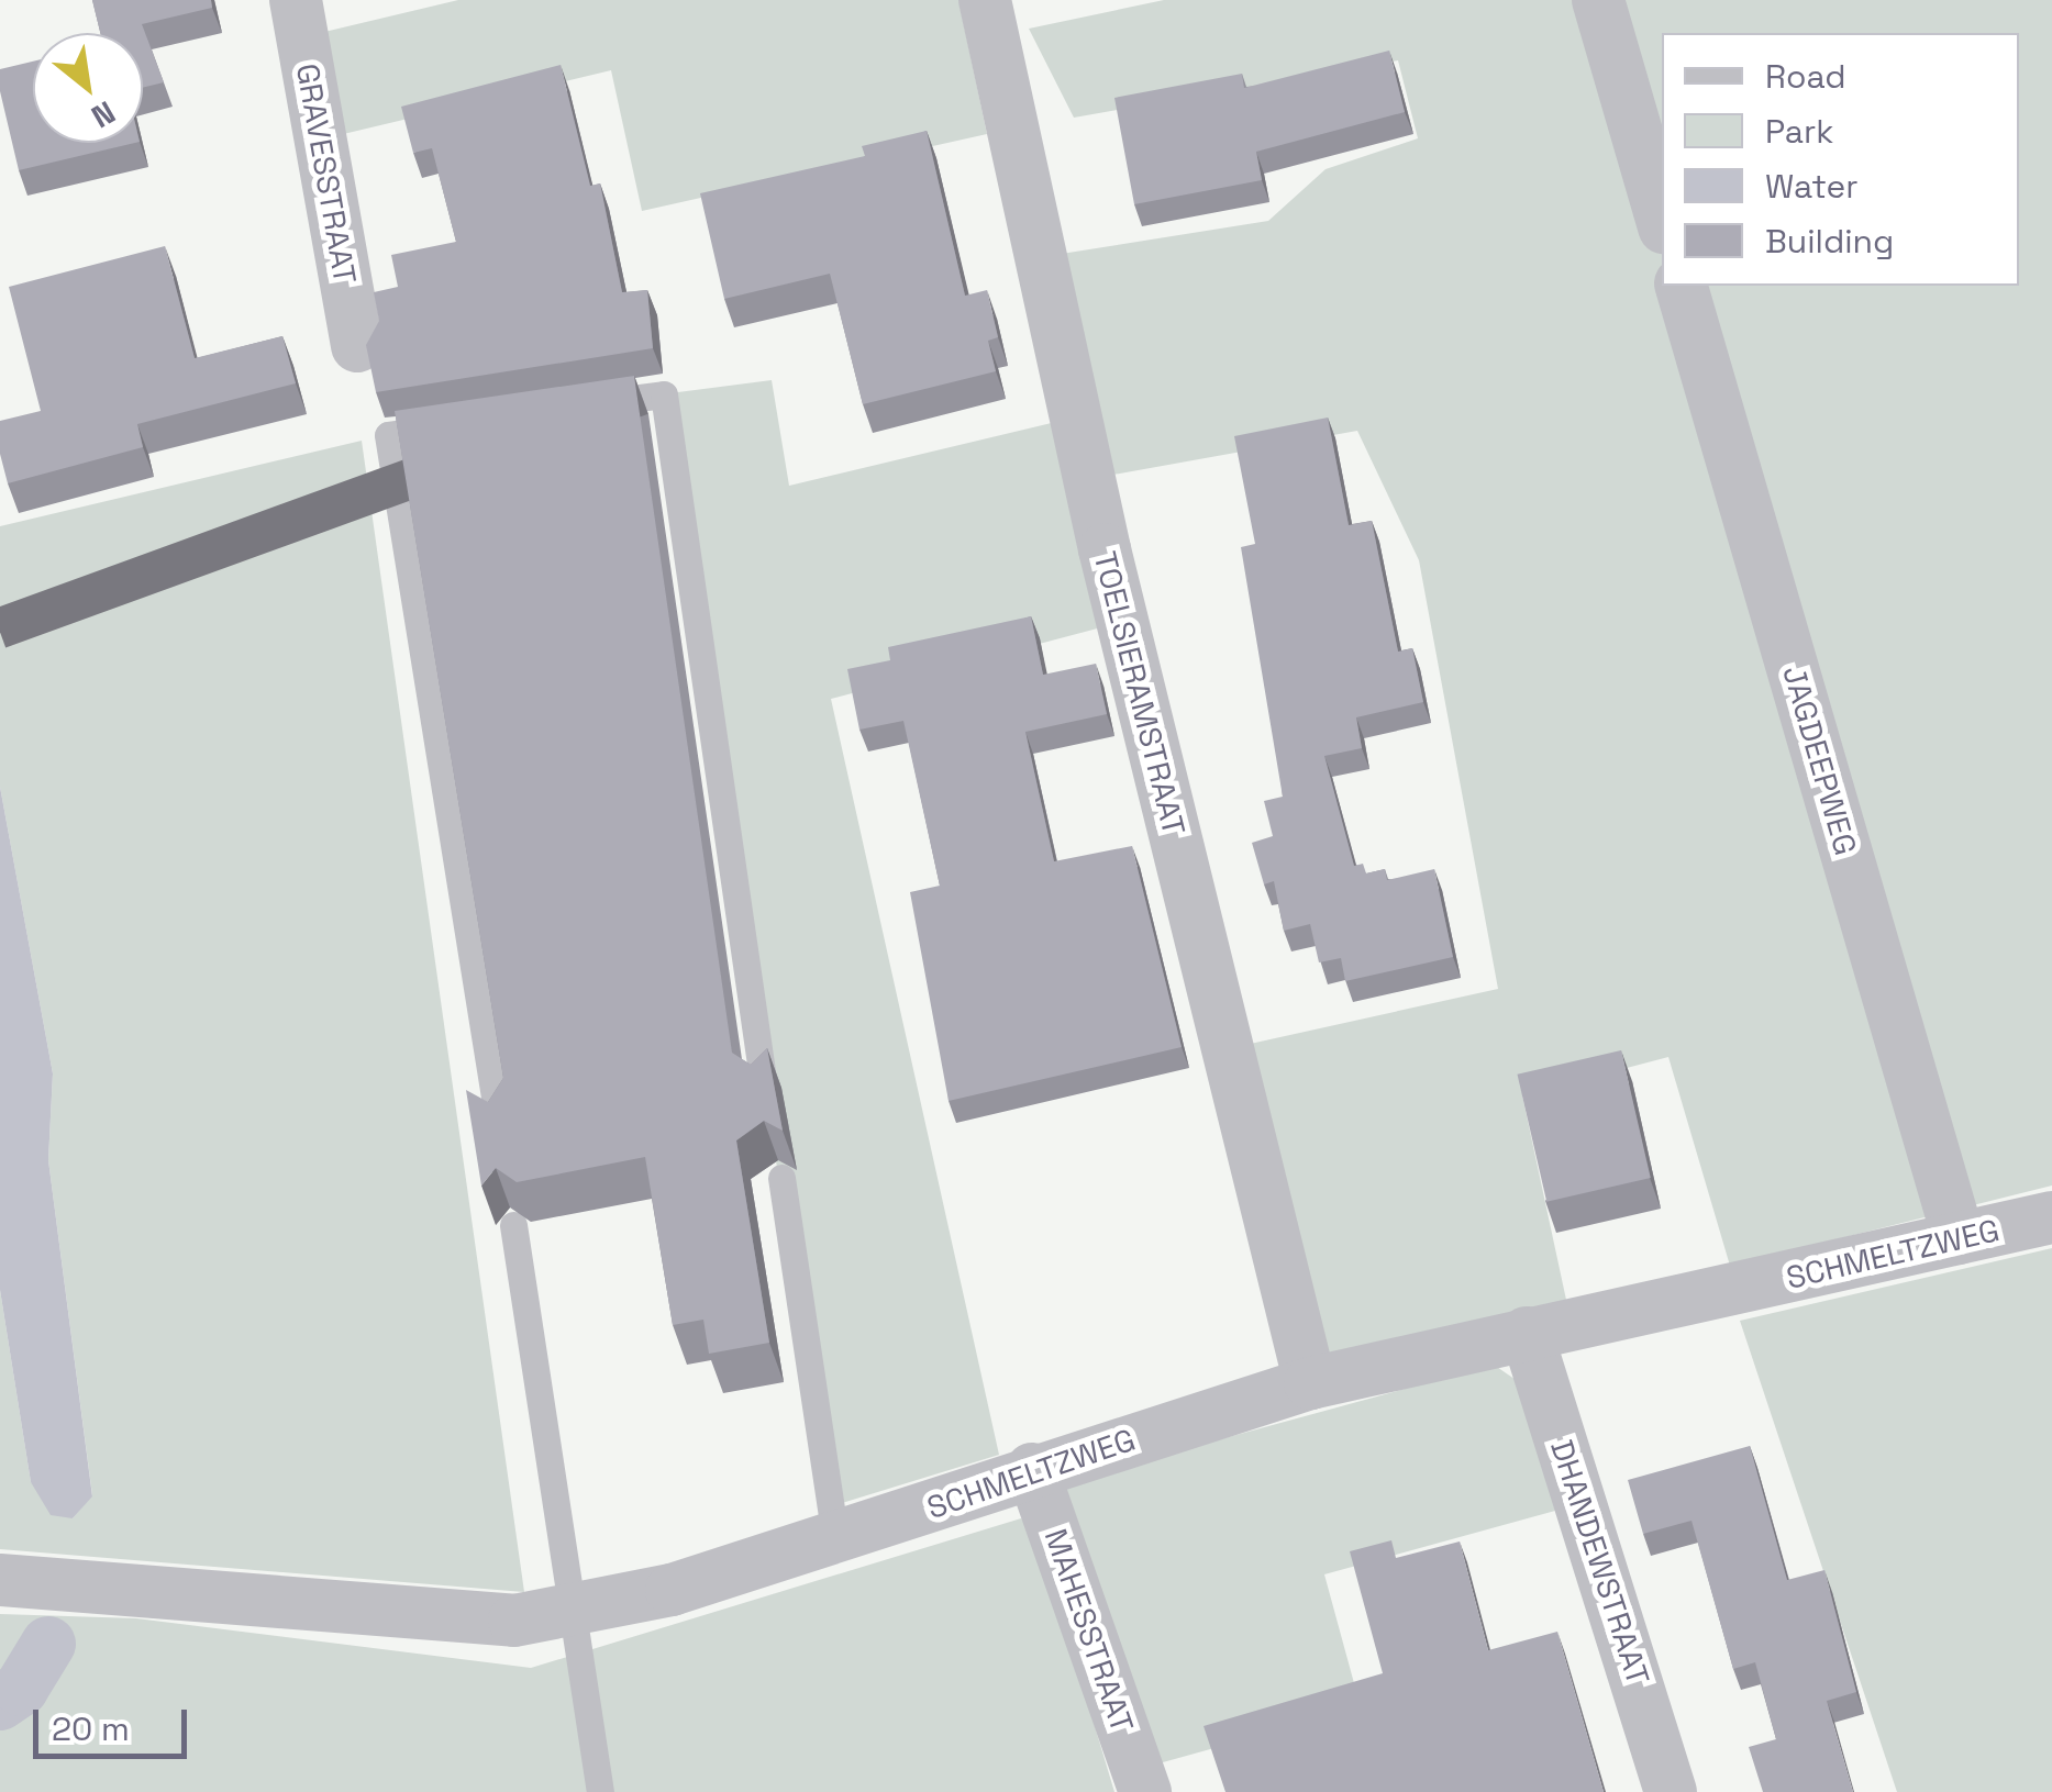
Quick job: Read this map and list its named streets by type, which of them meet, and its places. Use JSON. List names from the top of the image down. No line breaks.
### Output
{"streets":{"street":["GRAVESSTRAAT","TOELSIERAMSTRAAT","JAGDEEPWEG","SCHMELTZWEG","DHANDEWSTRAAT","MAHESSTRAAT"]},"crossings":[["TOELSIERAMSTRAAT","SCHMELTZWEG"],["JAGDEEPWEG","SCHMELTZWEG"],["SCHMELTZWEG","DHANDEWSTRAAT"],["SCHMELTZWEG","MAHESSTRAAT"]],"legend":["Road","Park","Water","Building"],"scale_bar":"20 m","north":"bottom right"}
